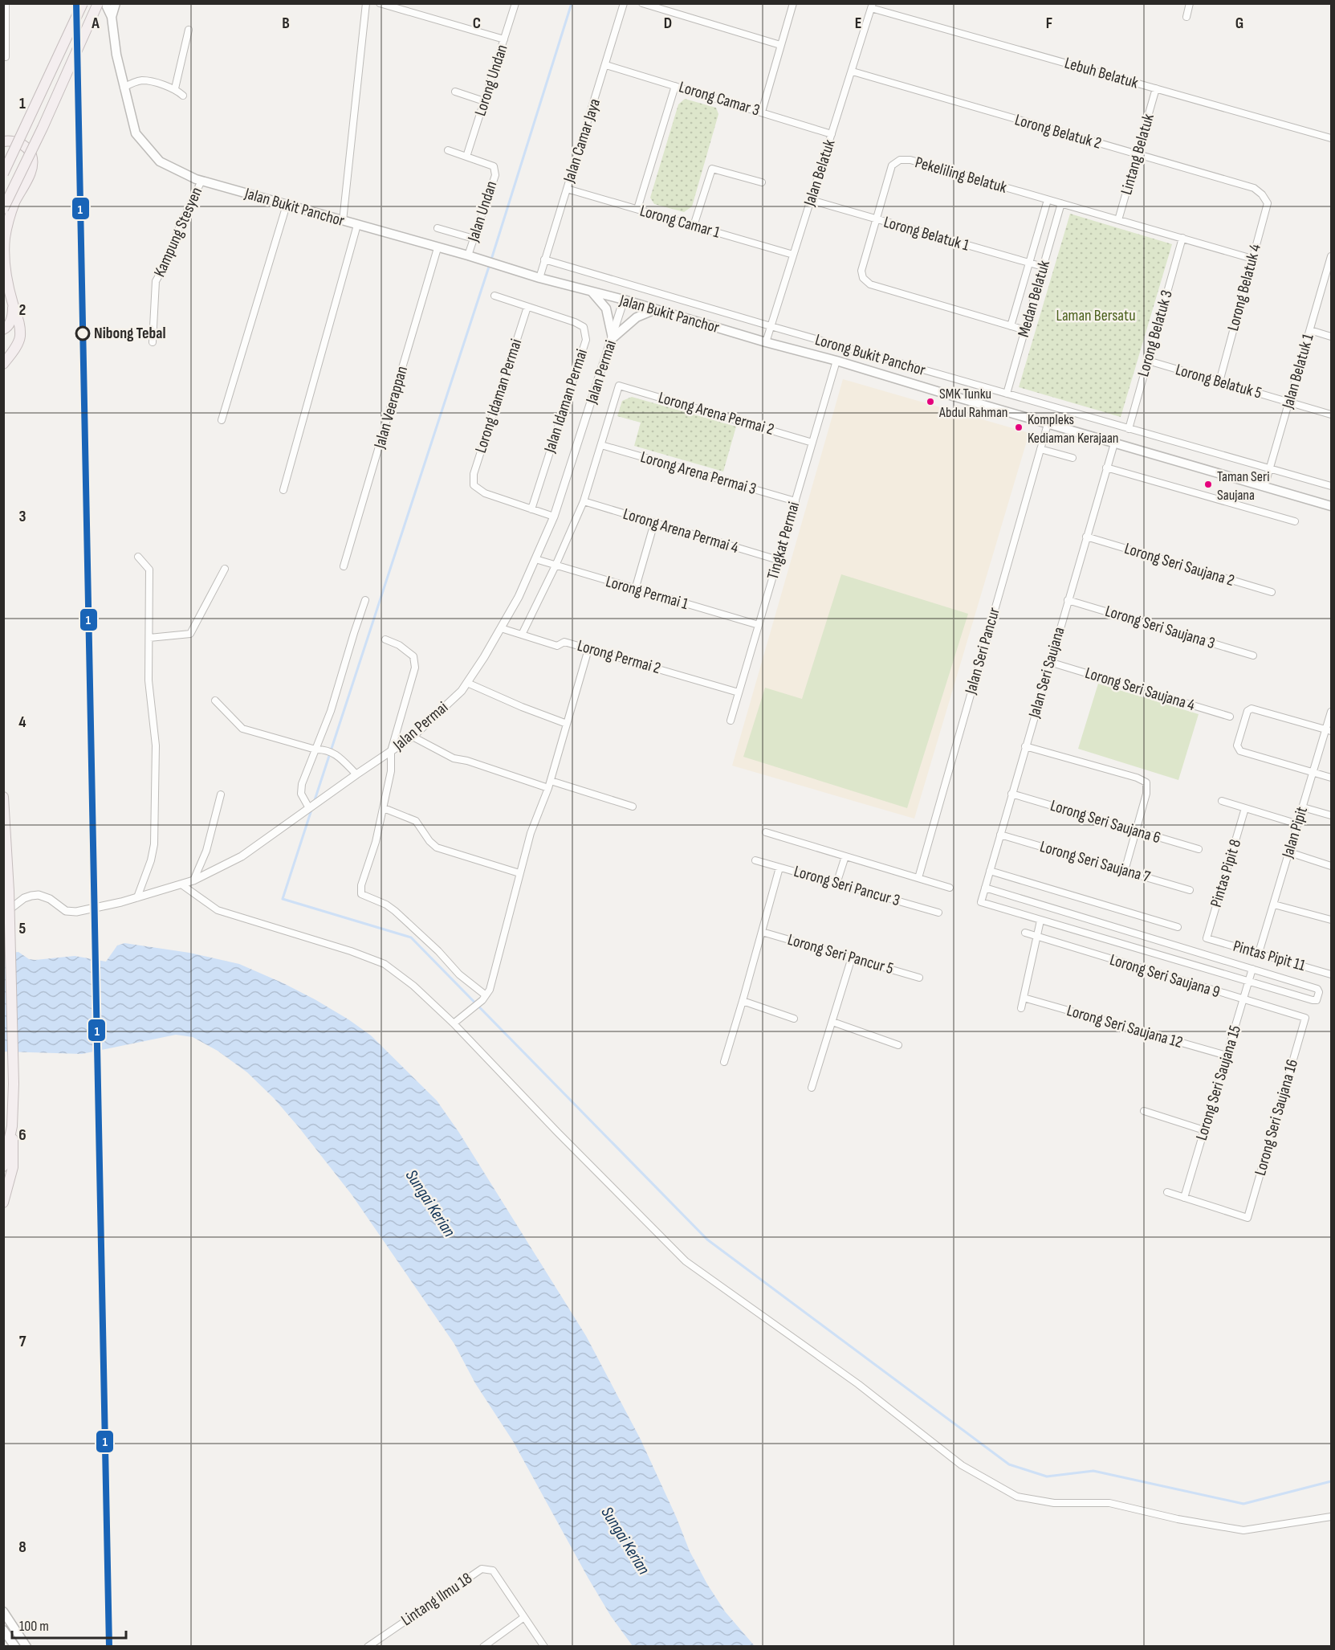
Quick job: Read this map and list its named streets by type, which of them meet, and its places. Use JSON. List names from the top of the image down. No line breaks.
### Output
{"streets":{"main road":["Jalan Bukit Panchor"],"street":["Lebuh Belatuk","Lorong Undan","Lorong Camar 3","Lorong Belatuk 2","Jalan Camar Jaya","Lintang Belatuk","Jalan Belatuk","Pekeliling Belatuk","Jalan Undan","Lorong Camar 1","Kampung Stesyen","Lorong Belatuk 1","Lorong Belatuk 4","Medan Belatuk","Lorong Belatuk 3","Lorong Bukit Panchor","Jalan Belatuk 1","Jalan Permai","Lorong Belatuk 5","Lorong Idaman Permai","Jalan Idaman Permai","Jalan Veerappan","Lorong Arena Permai 2","Lorong Arena Permai 3","Lorong Arena Permai 4","Tingkat Permai","Lorong Seri Saujana 2","Lorong Permai 1","Lorong Seri Saujana 3","Jalan Seri Pancur","Lorong Permai 2","Jalan Seri Saujana","Lorong Seri Saujana 4","Lorong Seri Saujana 6","Jalan Pipit","Lorong Seri Saujana 7","Pintas Pipit 8","Lorong Seri Pancur 3","Lorong Seri Pancur 5","Pintas Pipit 11","Lorong Seri Saujana 9","Lorong Seri Saujana 12","Lorong Seri Saujana 15","Lorong Seri Saujana 16","Lintang Ilmu 18"]},"crossings":[["Lebuh Belatuk","Lintang Belatuk"],["Lebuh Belatuk","Jalan Belatuk"],["Lorong Undan","Jalan Undan"],["Lorong Camar 3","Jalan Camar Jaya"],["Lorong Camar 3","Jalan Belatuk"],["Lorong Belatuk 2","Lintang Belatuk"],["Lorong Belatuk 2","Jalan Belatuk"],["Lorong Belatuk 2","Lorong Belatuk 4"],["Jalan Camar Jaya","Jalan Bukit Panchor"],["Jalan Camar Jaya","Lorong Camar 1"],["Lintang Belatuk","Pekeliling Belatuk"],["Jalan Belatuk","Jalan Bukit Panchor"],["Jalan Belatuk","Lorong Camar 1"],["Jalan Belatuk","Lorong Belatuk 1"],["Jalan Belatuk","Lorong Bukit Panchor"],["Pekeliling Belatuk","Lorong Belatuk 1"],["Pekeliling Belatuk","Lorong Belatuk 4"],["Pekeliling Belatuk","Medan Belatuk"],["Pekeliling Belatuk","Lorong Belatuk 3"],["Jalan Bukit Panchor","Jalan Undan"],["Jalan Bukit Panchor","Kampung Stesyen"],["Jalan Bukit Panchor","Lorong Bukit Panchor"],["Jalan Bukit Panchor","Jalan Belatuk 1"],["Jalan Bukit Panchor","Jalan Permai"],["Jalan Bukit Panchor","Jalan Veerappan"],["Jalan Bukit Panchor","Tingkat Permai"],["Jalan Bukit Panchor","Jalan Seri Pancur"],["Jalan Bukit Panchor","Jalan Seri Saujana"],["Lorong Belatuk 1","Medan Belatuk"],["Lorong Belatuk 4","Lorong Belatuk 5"],["Medan Belatuk","Lorong Bukit Panchor"],["Lorong Belatuk 3","Lorong Bukit Panchor"],["Lorong Belatuk 3","Lorong Belatuk 5"],["Lorong Bukit Panchor","Jalan Belatuk 1"],["Jalan Belatuk 1","Lorong Belatuk 5"],["Jalan Permai","Lorong Permai 1"],["Jalan Permai","Lorong Permai 2"],["Lorong Idaman Permai","Jalan Idaman Permai"],["Lorong Arena Permai 2","Lorong Arena Permai 3"],["Lorong Arena Permai 2","Tingkat Permai"],["Lorong Arena Permai 3","Tingkat Permai"],["Lorong Arena Permai 4","Tingkat Permai"],["Tingkat Permai","Lorong Permai 1"],["Tingkat Permai","Lorong Permai 2"],["Lorong Seri Saujana 2","Jalan Seri Saujana"],["Lorong Seri Saujana 3","Jalan Seri Saujana"],["Jalan Seri Saujana","Lorong Seri Saujana 4"],["Jalan Seri Saujana","Lorong Seri Saujana 6"],["Jalan Seri Saujana","Lorong Seri Saujana 7"],["Jalan Pipit","Pintas Pipit 11"],["Pintas Pipit 8","Pintas Pipit 11"],["Lorong Seri Saujana 9","Lorong Seri Saujana 15"],["Lorong Seri Saujana 9","Lorong Seri Saujana 16"],["Lorong Seri Saujana 12","Lorong Seri Saujana 15"],["Lorong Seri Saujana 15","Lorong Seri Saujana 16"]],"water":["Sungai Kerian"],"parks":["Laman Bersatu"],"places":["Nibong Tebal","SMK Tunku Abdul Rahman","Kompleks Kediaman Kerajaan","Taman Seri Saujana"],"lines":["rail line 1"],"scale_bar":"100 m","grid":{"columns":["A","B","C","D","E","F","G"],"rows":["1","2","3","4","5","6","7","8"]}}
